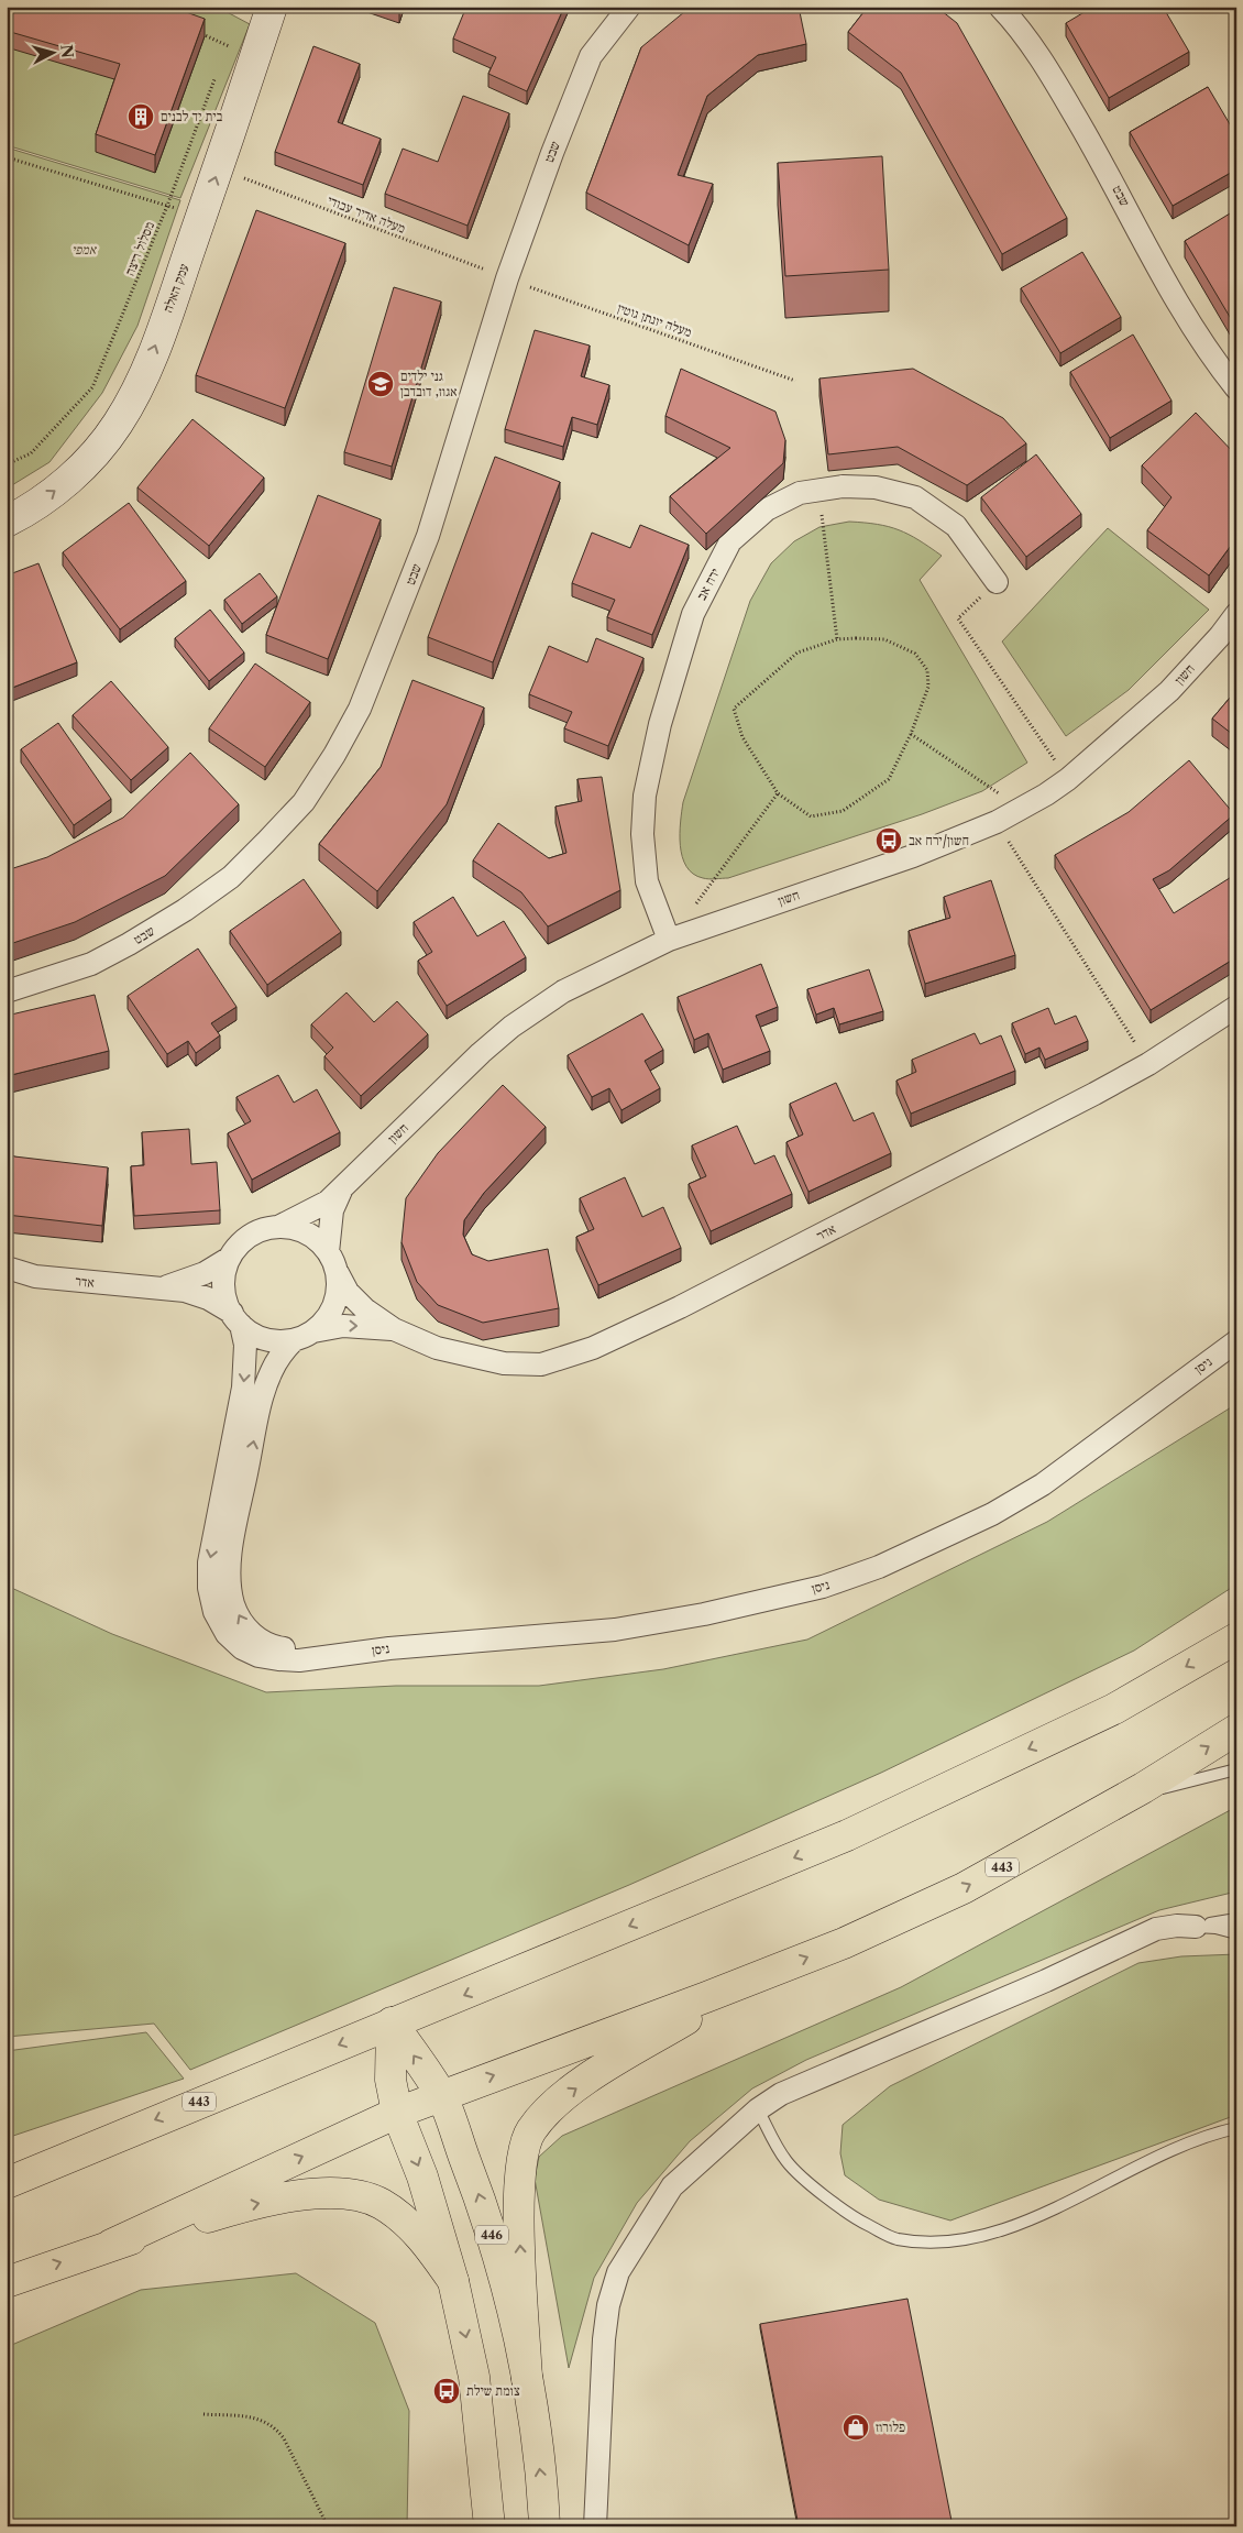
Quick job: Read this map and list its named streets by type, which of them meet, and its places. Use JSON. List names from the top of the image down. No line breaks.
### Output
{"streets":{"main road":["443","446"],"street":["שבט","עמק האלה","ירח אב","חשון","אדר","ניסן"],"path":["מעלה אדיר עבודי","מסלול ריצה","מעלה יונתן גוטין"]},"crossings":[["שבט","מעלה אדיר עבודי"],["שבט","מעלה יונתן גוטין"],["מעלה אדיר עבודי","עמק האלה"],["מעלה אדיר עבודי","מעלה יונתן גוטין"],["ירח אב","חשון"],["חשון","אדר"],["חשון","ניסן"],["אדר","ניסן"],["443","446"]],"one_way":["עמק האלה"],"parks":["אמפי"],"places":{"building":["בית יד לבנים"],"school or university":["גני ילדים אגוז, דובדבן"],"bus stop":["חשון/ירח אב","צומת שילת"],"shop":["פלורוז"]},"north":"right"}
